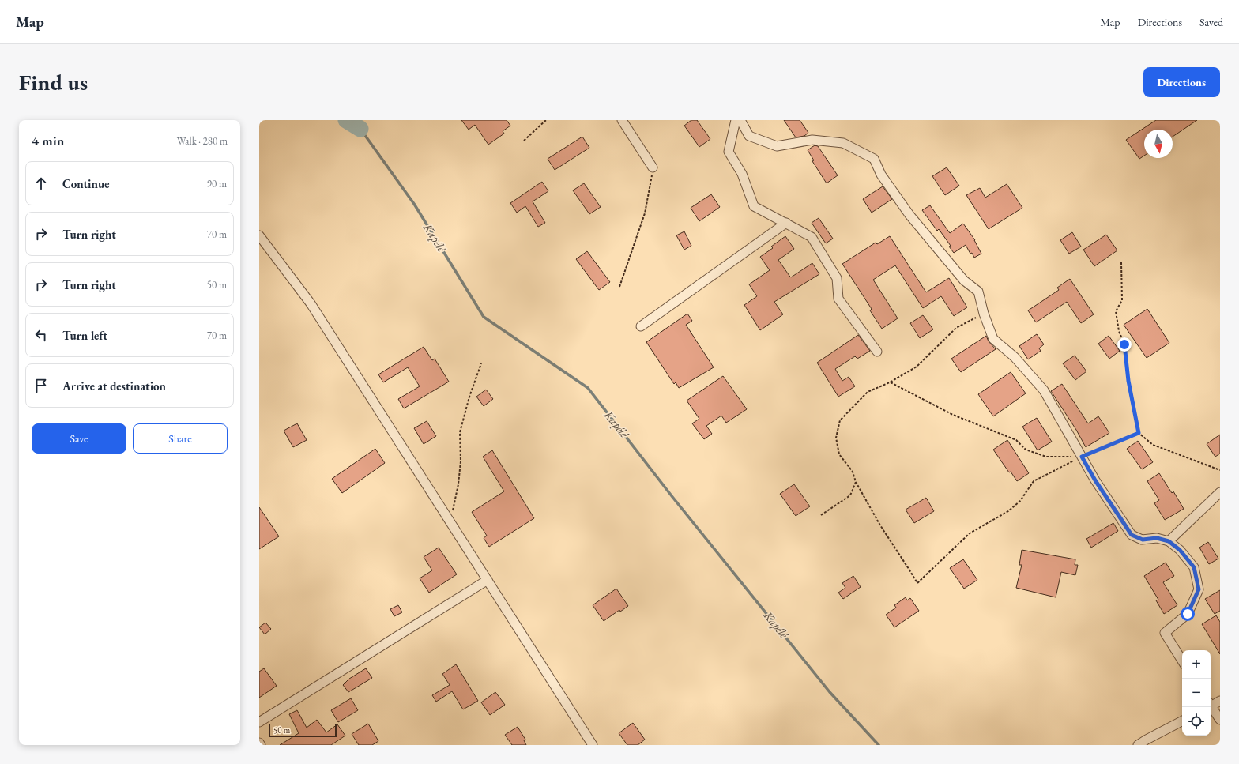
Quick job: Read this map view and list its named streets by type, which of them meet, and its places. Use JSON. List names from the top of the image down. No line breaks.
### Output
{"water":["Kapélé"],"scale_bar":"50 m","north":"bottom","page":{"header":"Map","nav":["Map","Directions","Saved"],"buttons":["Directions",["Save","Share"]],"title":"Find us","heading":["4 min","Walk · 280 m"],"list":[["Continue","90 m"],["Turn right","70 m"],["Turn right","50 m"],["Turn left","70 m"],"Arrive at destination"],"map_buttons":["+","−"],"scale":"50 m"}}
